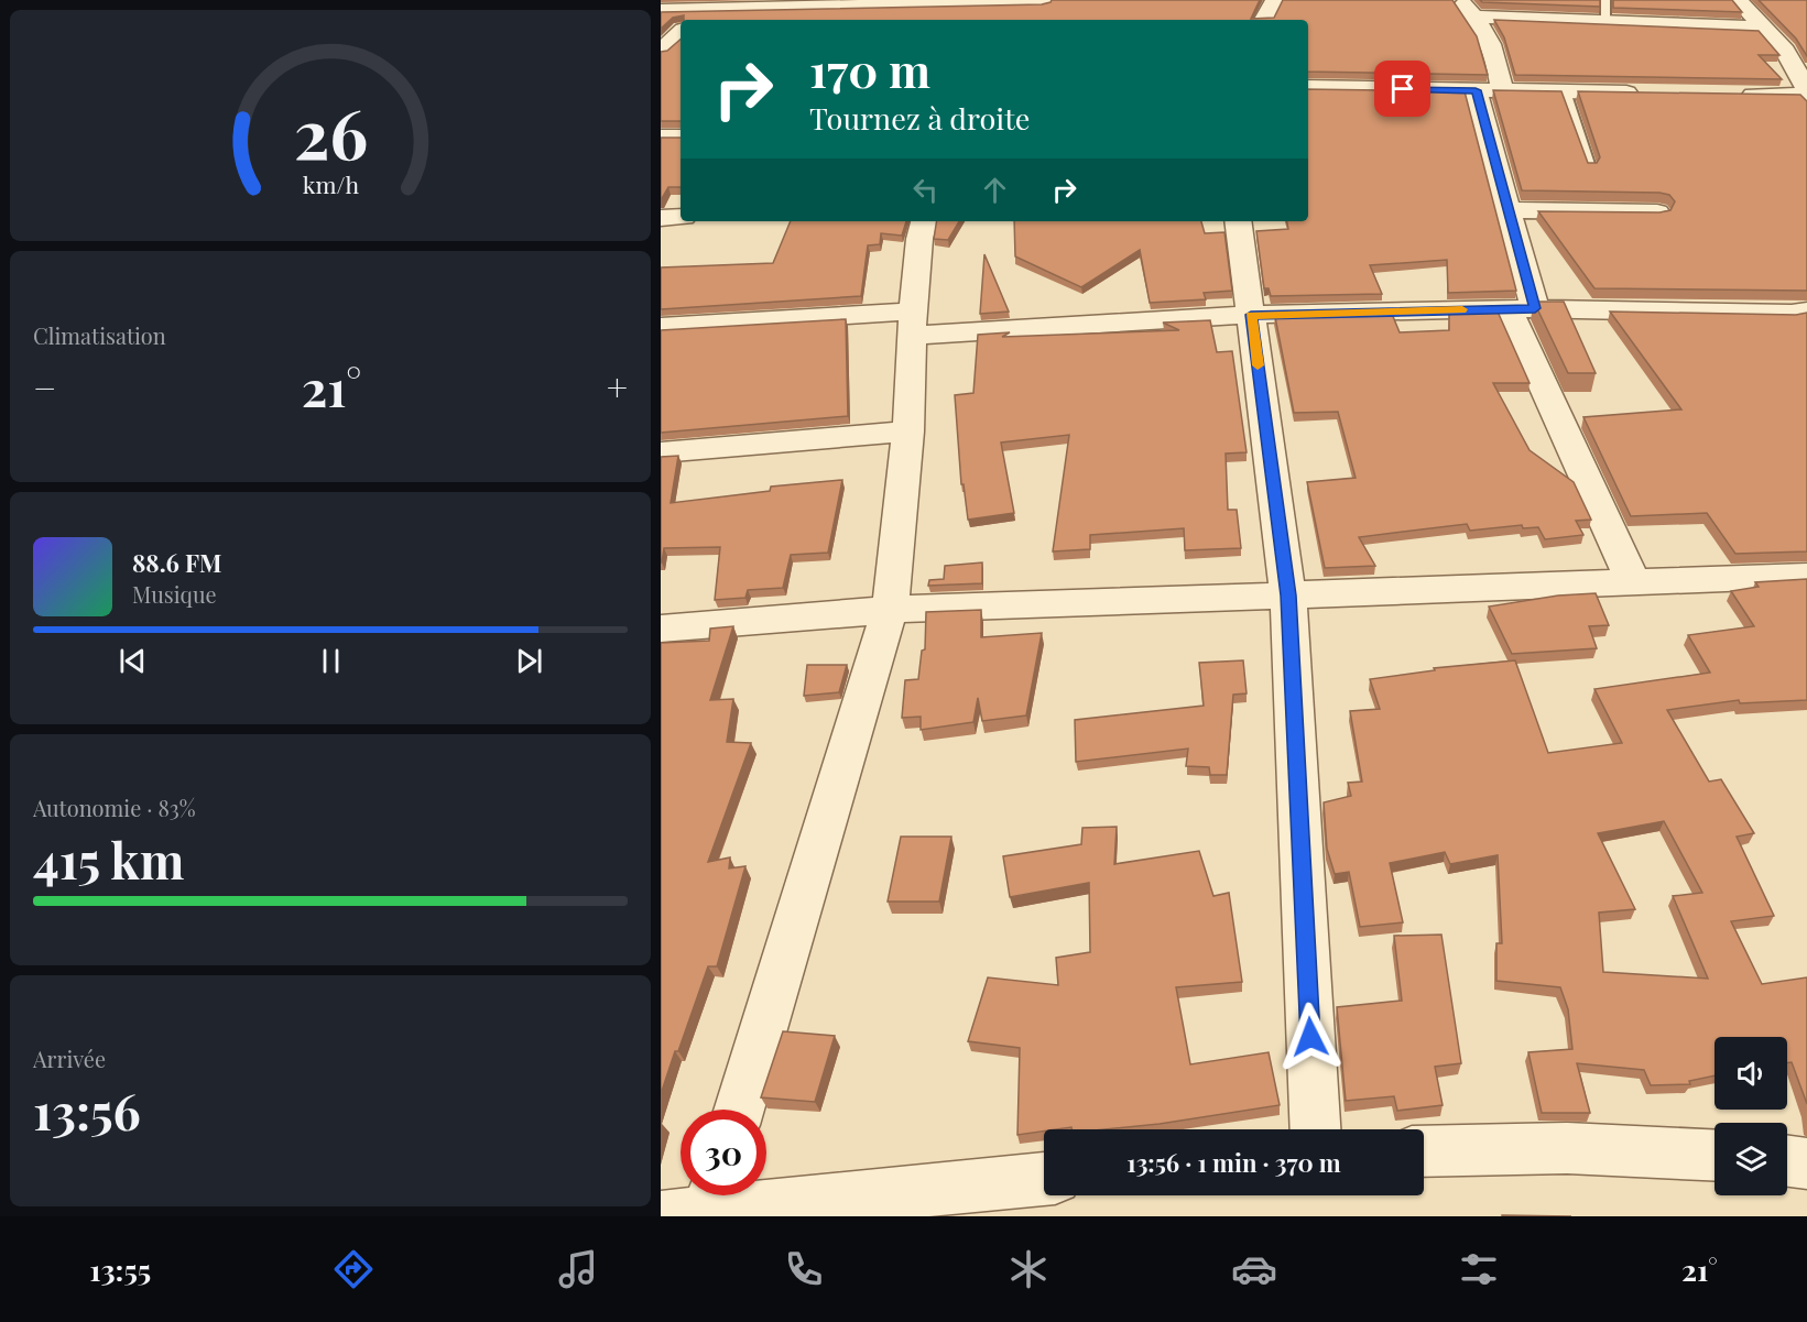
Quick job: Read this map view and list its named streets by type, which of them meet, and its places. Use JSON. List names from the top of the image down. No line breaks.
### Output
{"page":{"turn":["170 m","Tournez à droite"],"tile":["Climatisation",["Autonomie · 83%","415 km"],["Arrivée","13:56"]],"heat":["−","21°","+"],"song":["88.6 FM","Musique"],"limit":"30","trip":"13:56 · 1 min · 370 m","tabs":["13:55","21°"],"gauge":["26","km/h"]}}
